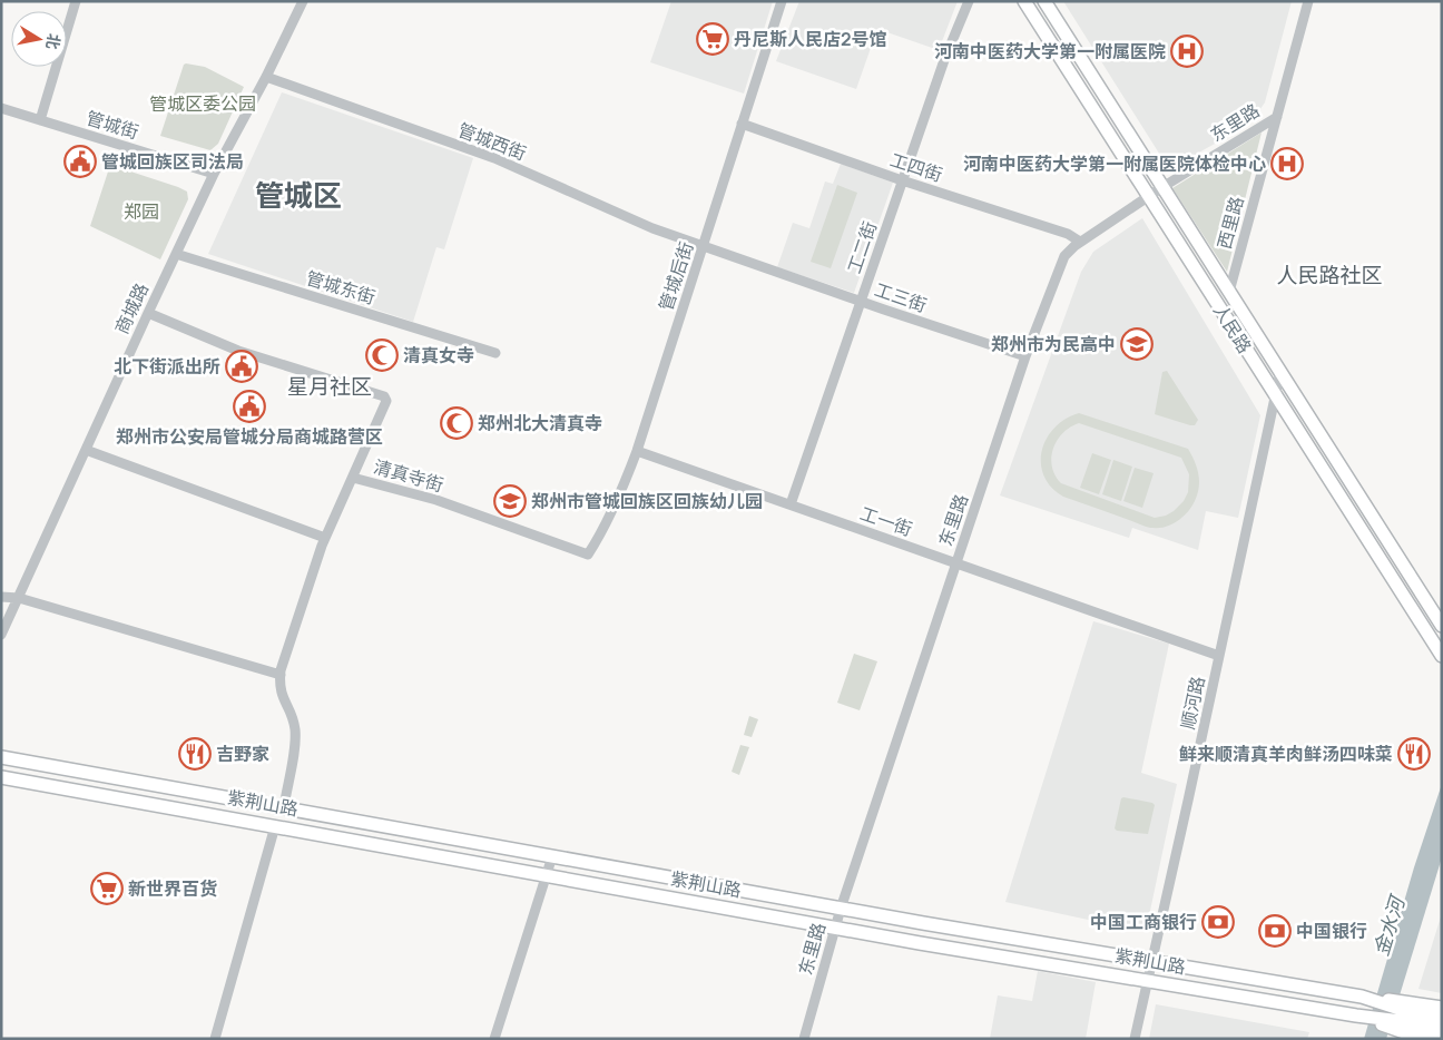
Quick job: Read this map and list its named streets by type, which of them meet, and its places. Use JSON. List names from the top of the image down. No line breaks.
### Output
{"streets":{"main road":["人民路","紫荆山路"],"street":["东里路","管城街","管城西街","工四街","西里路","工二街","管城后街","管城东街","工三街","商城路","清真寺街","工一街","顺河路"]},"crossings":[["东里路","工四街"],["东里路","西里路"],["东里路","工三街"],["东里路","人民路"],["东里路","工一街"],["东里路","紫荆山路"],["管城街","商城路"],["管城西街","管城后街"],["管城西街","工三街"],["管城西街","商城路"],["工四街","工二街"],["工四街","管城后街"],["西里路","人民路"],["工二街","工三街"],["工二街","工一街"],["管城后街","工三街"],["管城后街","清真寺街"],["管城后街","工一街"],["管城东街","商城路"],["商城路","清真寺街"],["人民路","顺河路"],["工一街","顺河路"],["顺河路","紫荆山路"]],"districts":["管城区","人民路社区","星月社区"],"water":["金水河"],"parks":["管城区委公园","郑园"],"places":{"supermarket":["丹尼斯人民店2号馆","新世界百货"],"hospital":["河南中医药大学第一附属医院","河南中医药大学第一附属医院体检中心"],"public building":["管城回族区司法局","北下街派出所","郑州市公安局管城分局商城路营区"],"school or university":["郑州市为民高中","郑州市管城回族区回族幼儿园"],"mosque":["清真女寺","郑州北大清真寺"],"restaurant":["吉野家","鲜来顺清真羊肉鲜汤四味菜"],"bank":["中国工商银行","中国银行"]},"north":"right"}
